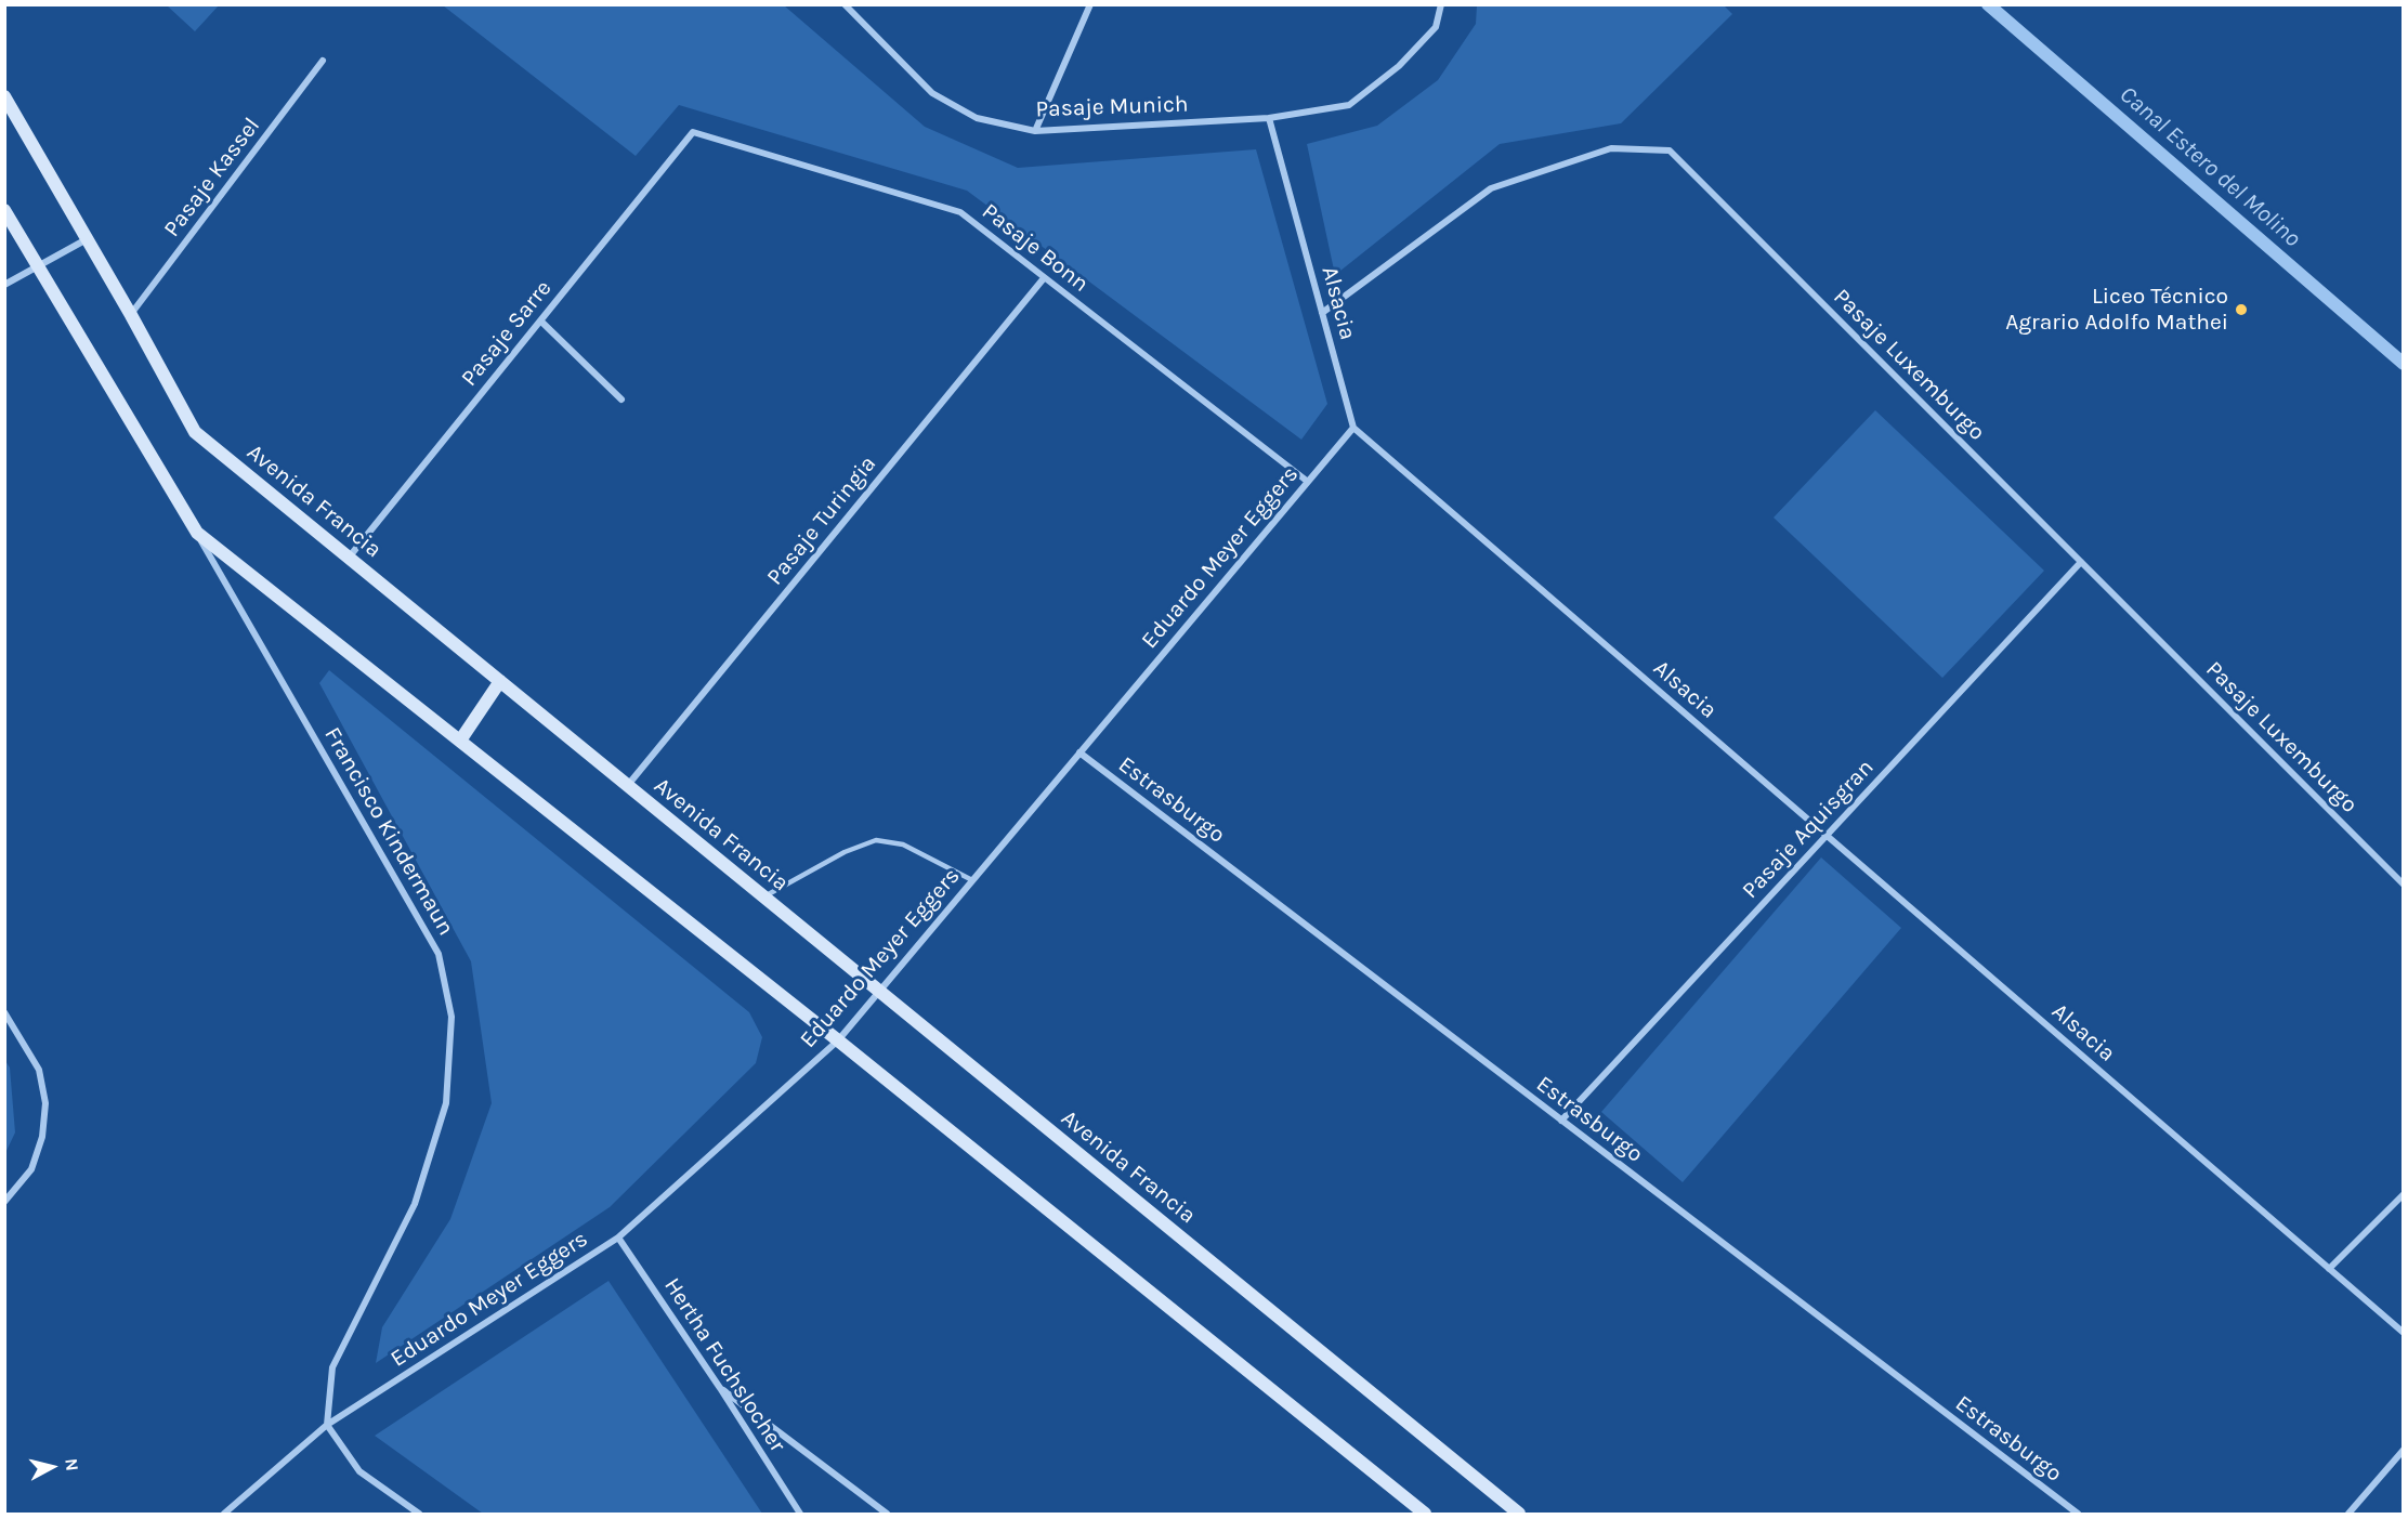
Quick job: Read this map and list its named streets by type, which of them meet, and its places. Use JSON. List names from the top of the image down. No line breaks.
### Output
{"streets":{"main road":["Avenida Francia"],"street":["Pasaje Munich","Pasaje Kassel","Pasaje Bonn","Alsacia","Pasaje Sarre","Pasaje Luxemburgo","Pasaje Turingia","Eduardo Meyer Eggers","Estrasburgo","Pasaje Aquisgran","Francisco Kindermaun","Hertha Fuchslocher"]},"crossings":[["Pasaje Munich","Alsacia"],["Pasaje Kassel","Avenida Francia"],["Pasaje Bonn","Pasaje Sarre"],["Pasaje Bonn","Pasaje Turingia"],["Pasaje Bonn","Eduardo Meyer Eggers"],["Alsacia","Pasaje Luxemburgo"],["Alsacia","Eduardo Meyer Eggers"],["Alsacia","Pasaje Aquisgran"],["Pasaje Sarre","Avenida Francia"],["Pasaje Luxemburgo","Pasaje Aquisgran"],["Avenida Francia","Pasaje Turingia"],["Avenida Francia","Eduardo Meyer Eggers"],["Eduardo Meyer Eggers","Estrasburgo"],["Eduardo Meyer Eggers","Francisco Kindermaun"],["Eduardo Meyer Eggers","Hertha Fuchslocher"],["Estrasburgo","Pasaje Aquisgran"]],"water":["Canal Estero del Molino"],"places":["Liceo Técnico Agrario Adolfo Mathei"],"north":"right"}
